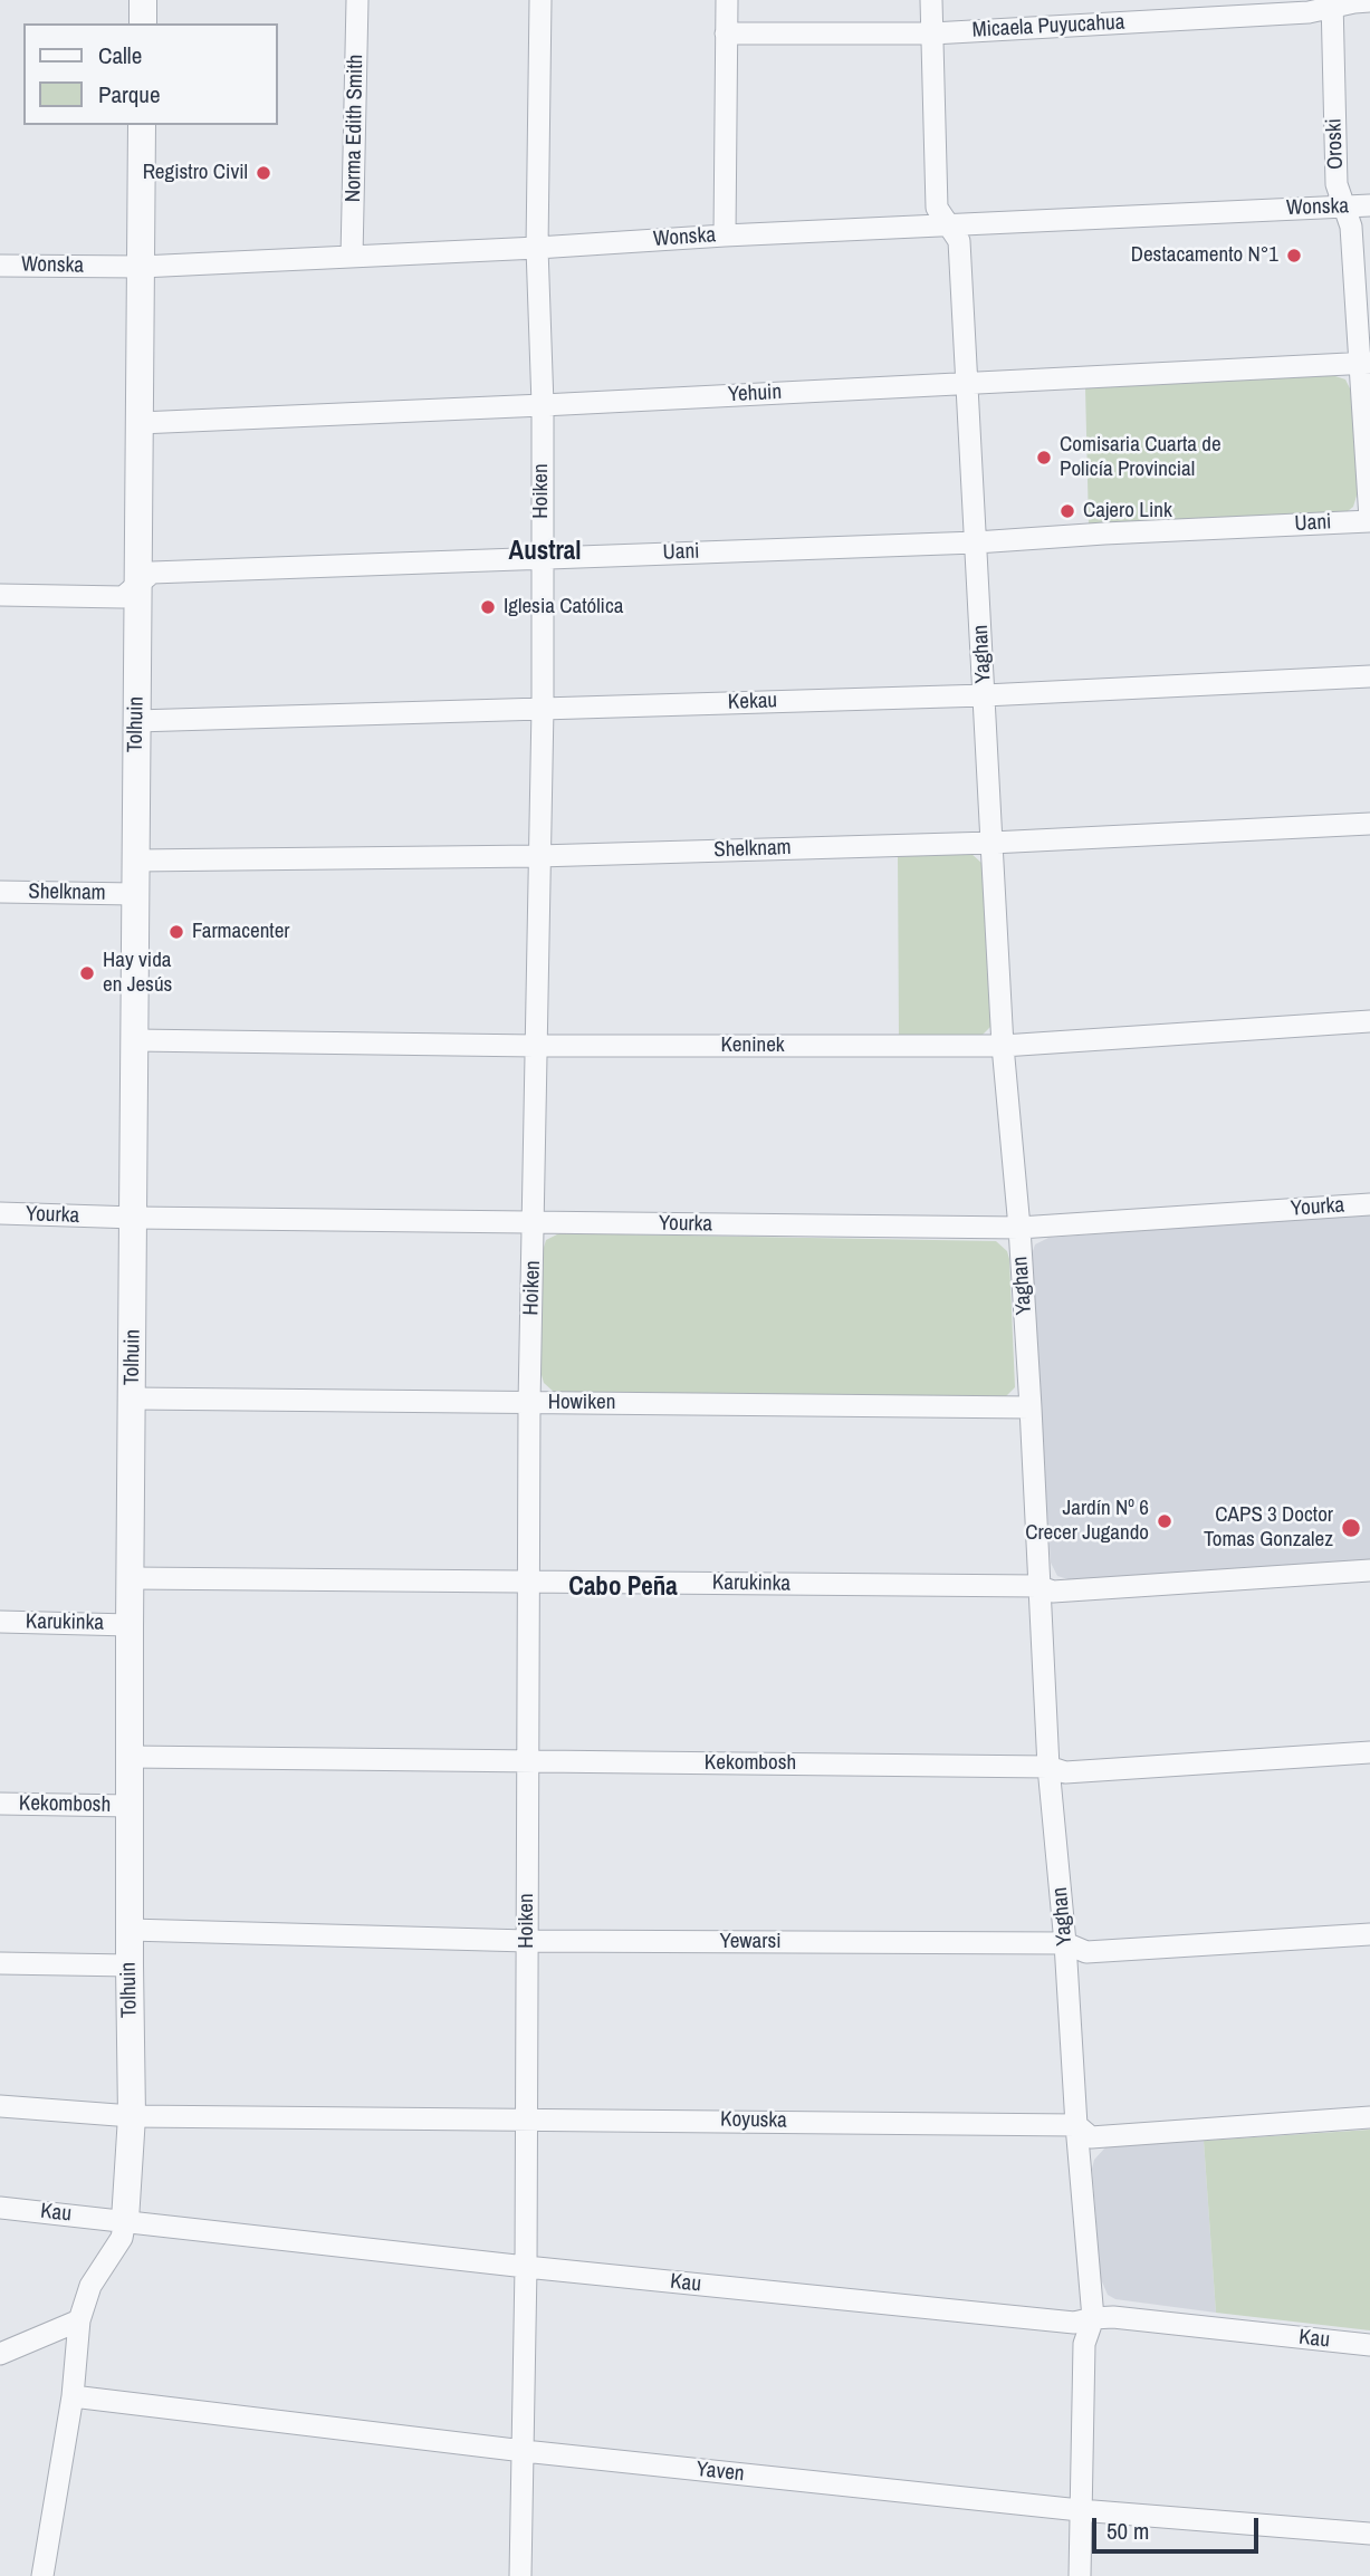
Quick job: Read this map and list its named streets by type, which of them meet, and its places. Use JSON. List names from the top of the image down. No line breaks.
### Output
{"streets":{"street":["Micaela Puyucahua","Norma Edith Smith","Oroski","Wonska","Yehuin","Hoiken","Uani","Yaghan","Kekau","Tolhuin","Shelknam","Keninek","Yourka","Howiken","Karukinka","Kekombosh","Yewarsi","Koyuska","Kau","Yaven"]},"crossings":[["Micaela Puyucahua","Oroski"],["Micaela Puyucahua","Yaghan"],["Norma Edith Smith","Wonska"],["Oroski","Wonska"],["Oroski","Yehuin"],["Oroski","Uani"],["Wonska","Hoiken"],["Wonska","Yaghan"],["Wonska","Tolhuin"],["Yehuin","Hoiken"],["Yehuin","Yaghan"],["Yehuin","Tolhuin"],["Hoiken","Uani"],["Hoiken","Kekau"],["Hoiken","Shelknam"],["Hoiken","Keninek"],["Hoiken","Yourka"],["Hoiken","Howiken"],["Hoiken","Karukinka"],["Hoiken","Kekombosh"],["Hoiken","Yewarsi"],["Hoiken","Koyuska"],["Hoiken","Kau"],["Hoiken","Yaven"],["Uani","Yaghan"],["Uani","Tolhuin"],["Yaghan","Kekau"],["Yaghan","Shelknam"],["Yaghan","Keninek"],["Yaghan","Yourka"],["Yaghan","Howiken"],["Yaghan","Karukinka"],["Yaghan","Kekombosh"],["Yaghan","Yewarsi"],["Yaghan","Koyuska"],["Yaghan","Kau"],["Yaghan","Yaven"],["Kekau","Tolhuin"],["Tolhuin","Shelknam"],["Tolhuin","Keninek"],["Tolhuin","Yourka"],["Tolhuin","Howiken"],["Tolhuin","Karukinka"],["Tolhuin","Kekombosh"],["Tolhuin","Yewarsi"],["Tolhuin","Koyuska"],["Tolhuin","Kau"],["Tolhuin","Yaven"]],"districts":["Austral","Cabo Peña"],"places":["Registro Civil","Destacamento N°1","Comisaria Cuarta de Policía Provincial","Cajero Link","Iglesia Católica","Farmacenter","Hay vida en Jesús","Jardín Nº 6 Crecer Jugando","CAPS 3 Doctor Tomas Gonzalez"],"legend":["Calle","Parque"],"scale_bar":"50 m"}
